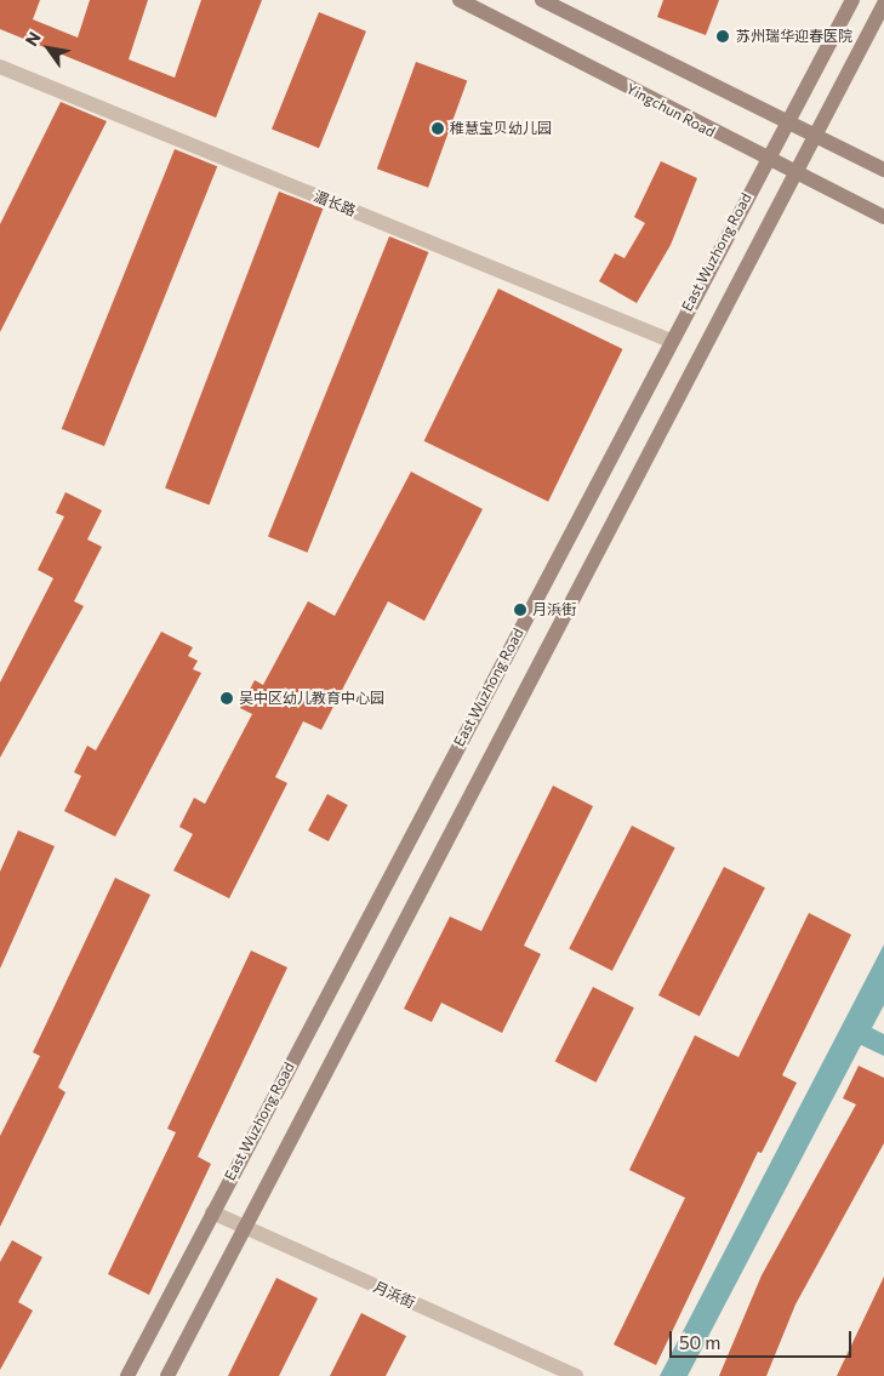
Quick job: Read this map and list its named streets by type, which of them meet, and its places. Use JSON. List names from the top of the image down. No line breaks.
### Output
{"streets":{"main road":["Yingchun Road","East Wuzhong Road"],"street":["湄长路","月浜街"]},"crossings":[["Yingchun Road","East Wuzhong Road"],["湄长路","East Wuzhong Road"],["East Wuzhong Road","月浜街"]],"places":["苏州瑞华迎春医院","稚慧宝贝幼儿园","月浜街","吴中区幼儿教育中心园"],"scale_bar":"50 m","north":"top left"}
